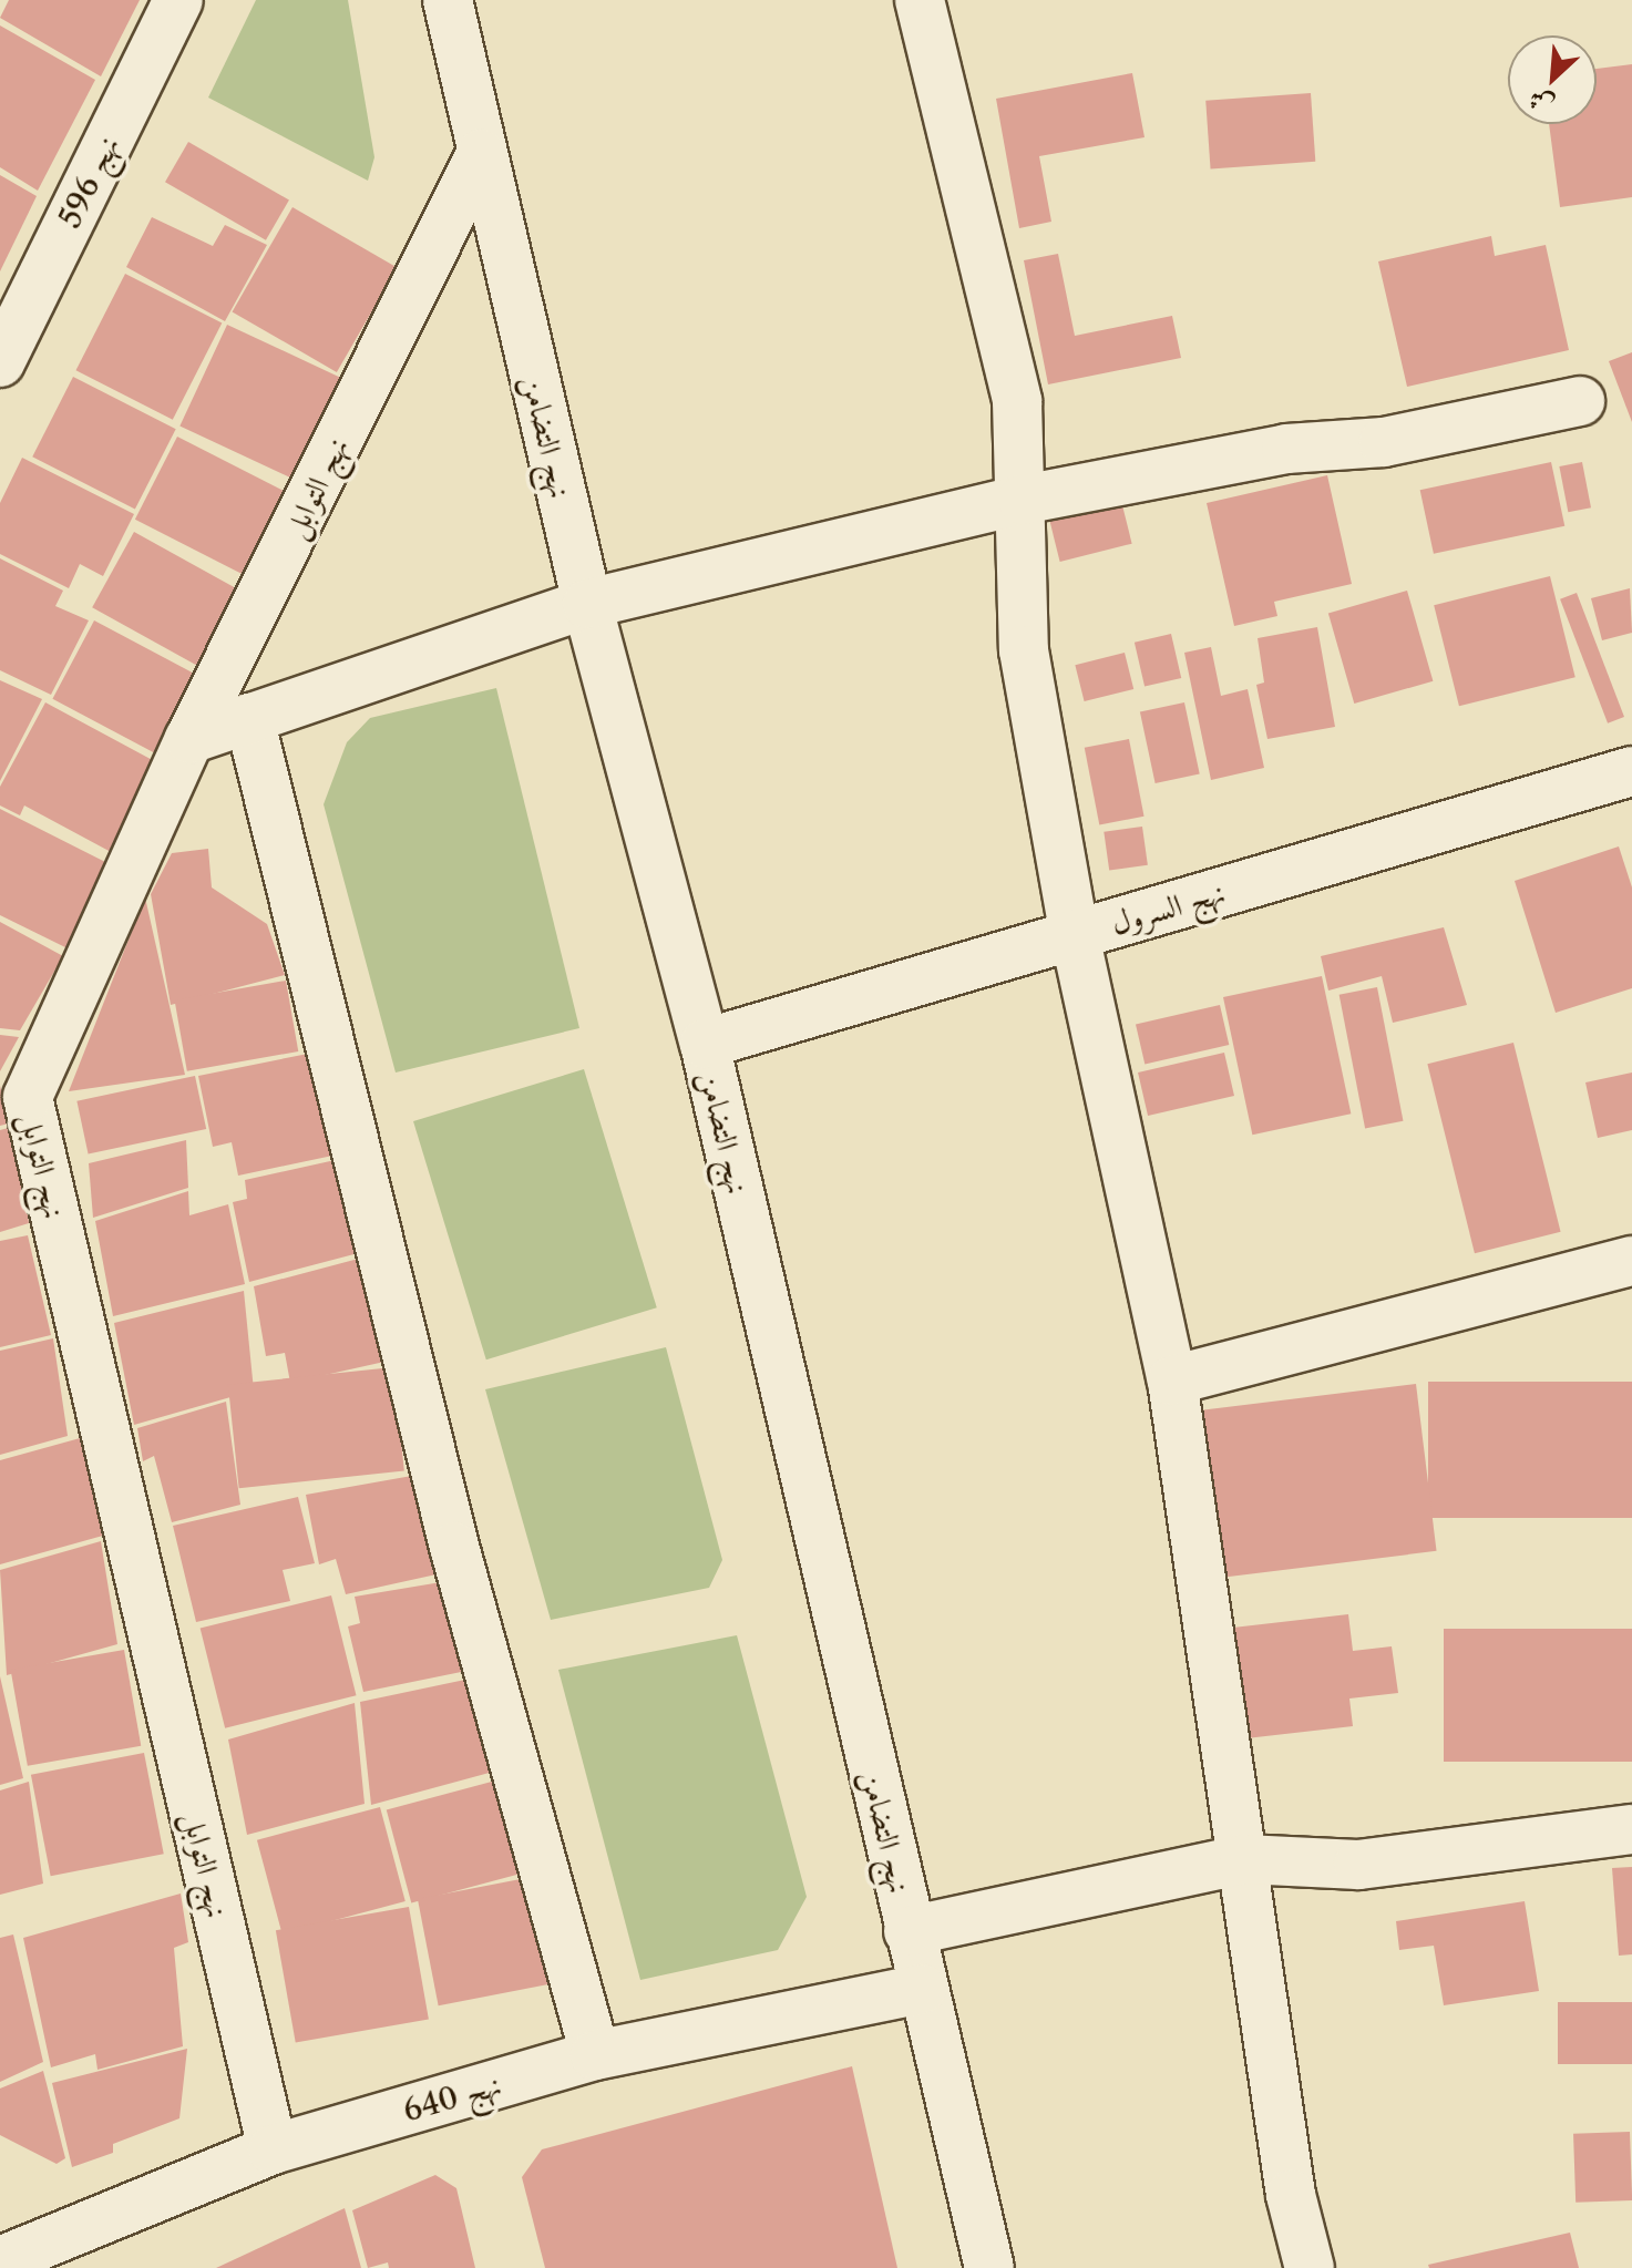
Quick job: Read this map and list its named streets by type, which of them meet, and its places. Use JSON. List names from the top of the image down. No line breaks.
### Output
{"streets":{"street":["نهج 596","نهج التضامن","نهج التوابل","نهج السرول","نهج 640"]},"crossings":[["نهج التضامن","نهج التوابل"],["نهج التضامن","نهج السرول"],["نهج التضامن","نهج 640"],["نهج التوابل","نهج 640"]],"north":"bottom left"}
